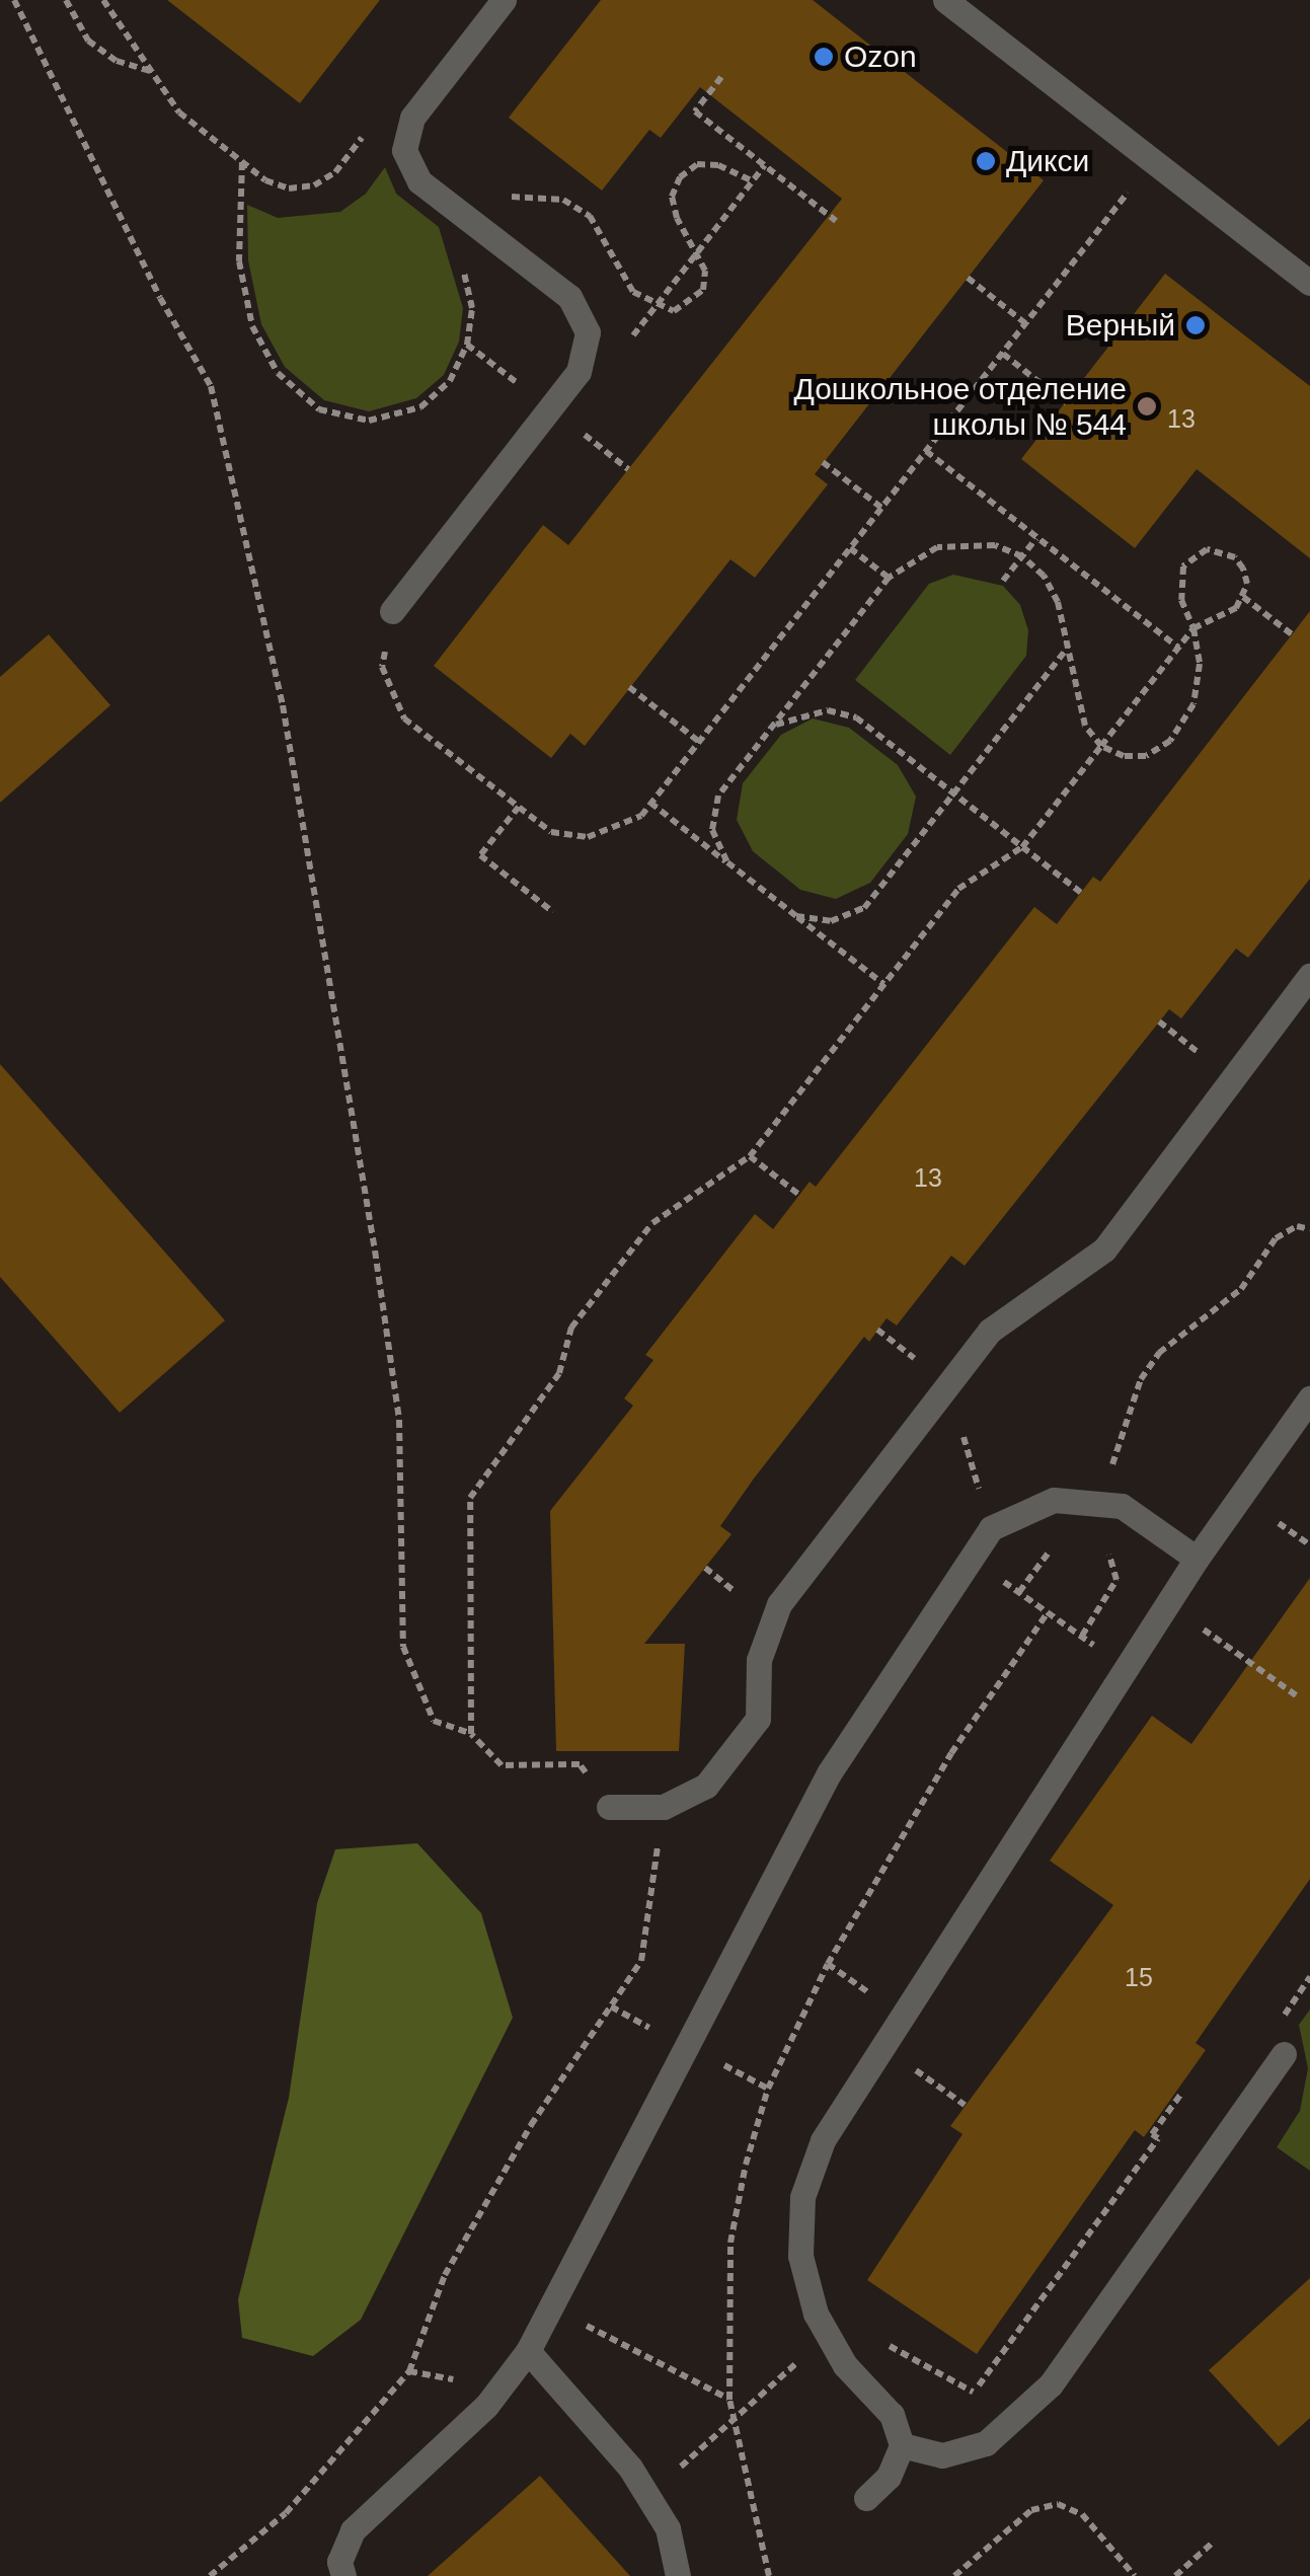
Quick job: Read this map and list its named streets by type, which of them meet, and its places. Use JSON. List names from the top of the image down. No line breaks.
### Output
{"places":["Ozon","Дикси","Верный","Дошкольное отделение школы № 544"],"house_numbers":["13","13","15"]}
